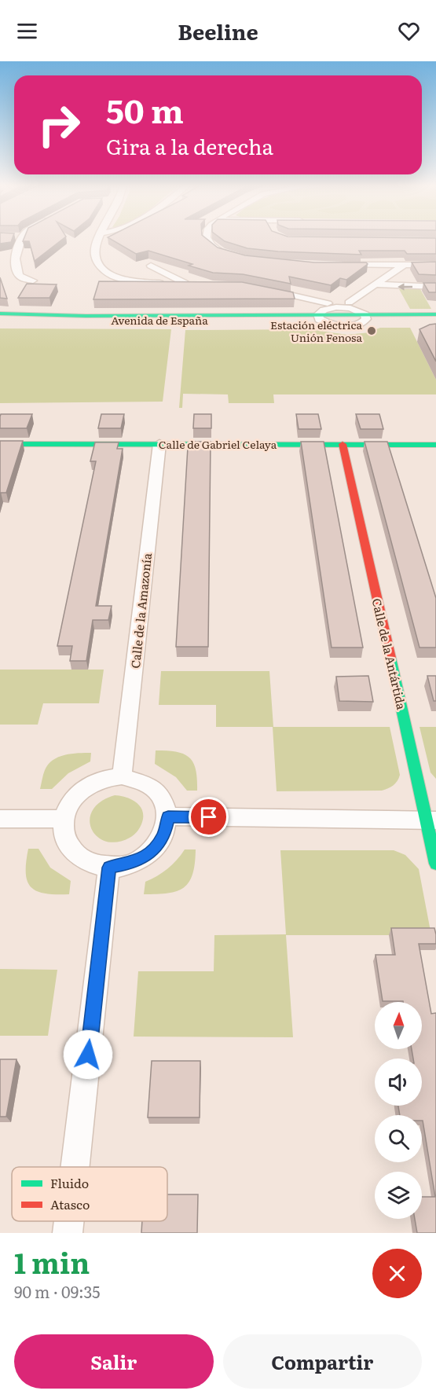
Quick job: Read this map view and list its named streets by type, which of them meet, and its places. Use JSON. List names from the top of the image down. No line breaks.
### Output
{"streets":{"street":["Avenida de España","Calle de Gabriel Celaya","Calle de la Amazonía","Calle de la Antártida"]},"crossings":[["Calle de Gabriel Celaya","Calle de la Amazonía"],["Calle de Gabriel Celaya","Calle de la Antártida"]],"places":["Estación eléctrica Unión Fenosa"],"legend":["Fluido","Atasco"],"north":"top","page":{"header":"Beeline","turn":["50 m","Gira a la derecha"],"heading":["1 min","90 m · 09:35"],"buttons":["Salir","Compartir"]}}
